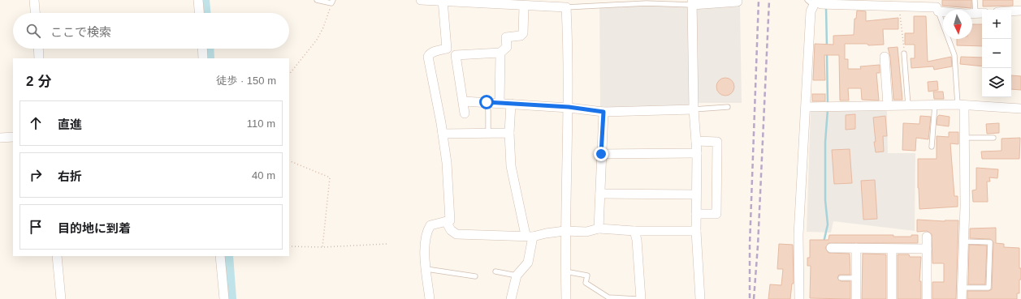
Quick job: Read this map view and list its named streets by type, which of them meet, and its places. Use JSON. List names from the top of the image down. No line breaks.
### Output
{"north":"bottom","page":{"map_buttons":["+","−"],"search":"ここで検索","heading":["2 分","徒歩 · 150 m"],"list":[["直進","110 m"],["右折","40 m"],"目的地に到着"]}}
